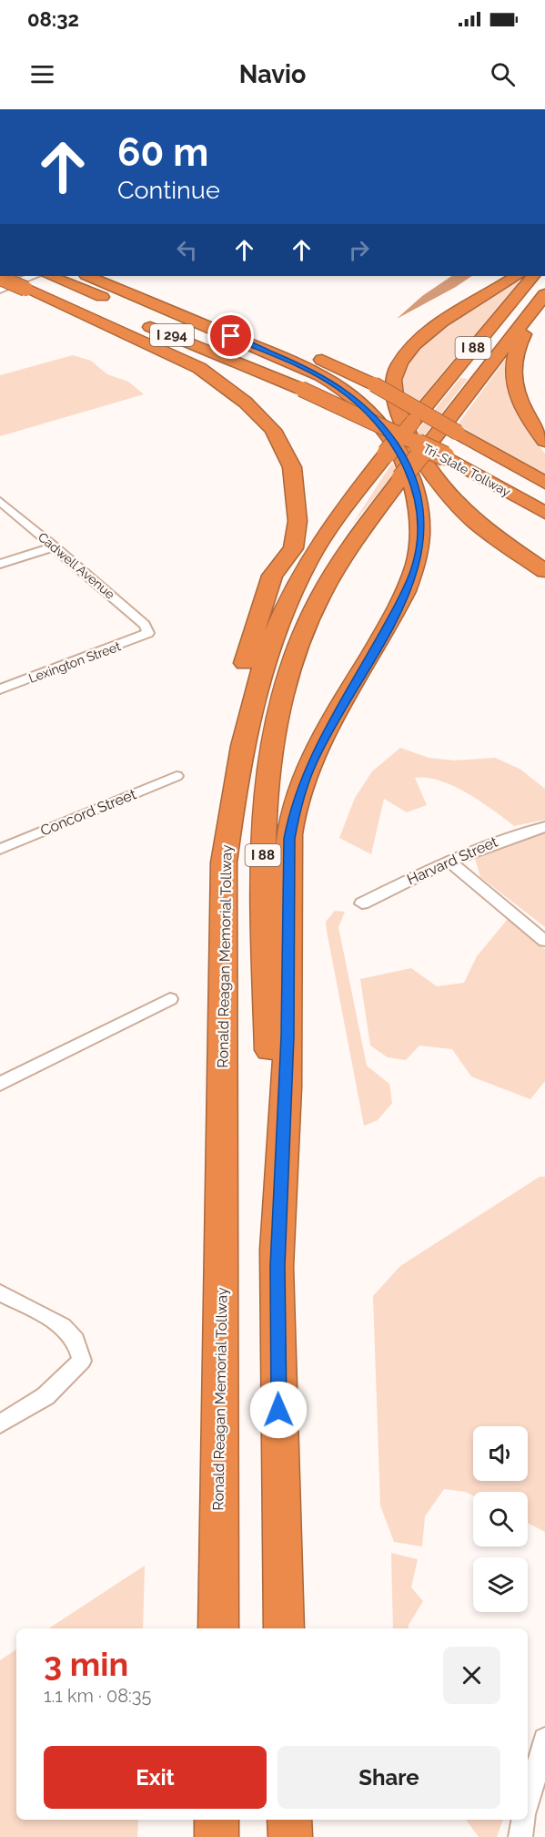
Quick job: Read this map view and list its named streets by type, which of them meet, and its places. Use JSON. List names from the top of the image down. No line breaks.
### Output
{"streets":{"highway":["I 294","I 88","Tri-State Tollway","Ronald Reagan Memorial Tollway"],"street":["Cadwell Avenue","Lexington Street","Concord Street","Harvard Street"]},"crossings":[["Cadwell Avenue","Lexington Street"]],"page":{"status":"08:32","header":"Navio","turn":["60 m","Continue"],"heading":["3 min","1.1 km · 08:35"],"buttons":["Exit","Share"]}}
